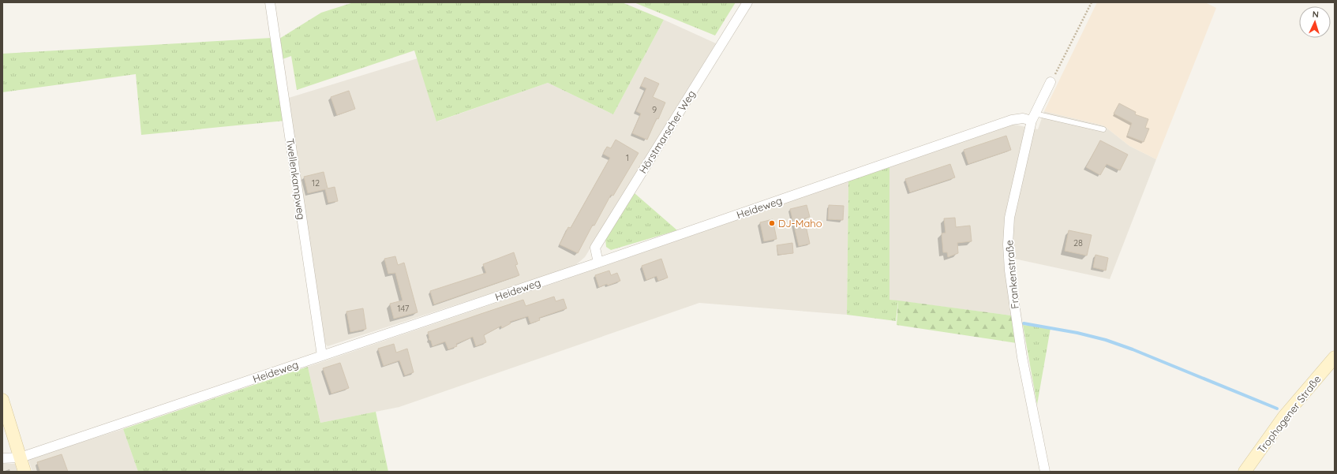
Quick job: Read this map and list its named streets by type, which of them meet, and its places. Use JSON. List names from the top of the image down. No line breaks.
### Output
{"streets":{"street":["Hörstmarscher Weg","Twellenkampweg","Heideweg","Frankenstraße","Trophagener Straße"]},"crossings":[["Hörstmarscher Weg","Heideweg"],["Twellenkampweg","Heideweg"],["Heideweg","Frankenstraße"]],"places":["DJ-Maho"],"house_numbers":["9","1","12","28","147"],"north":"top"}
